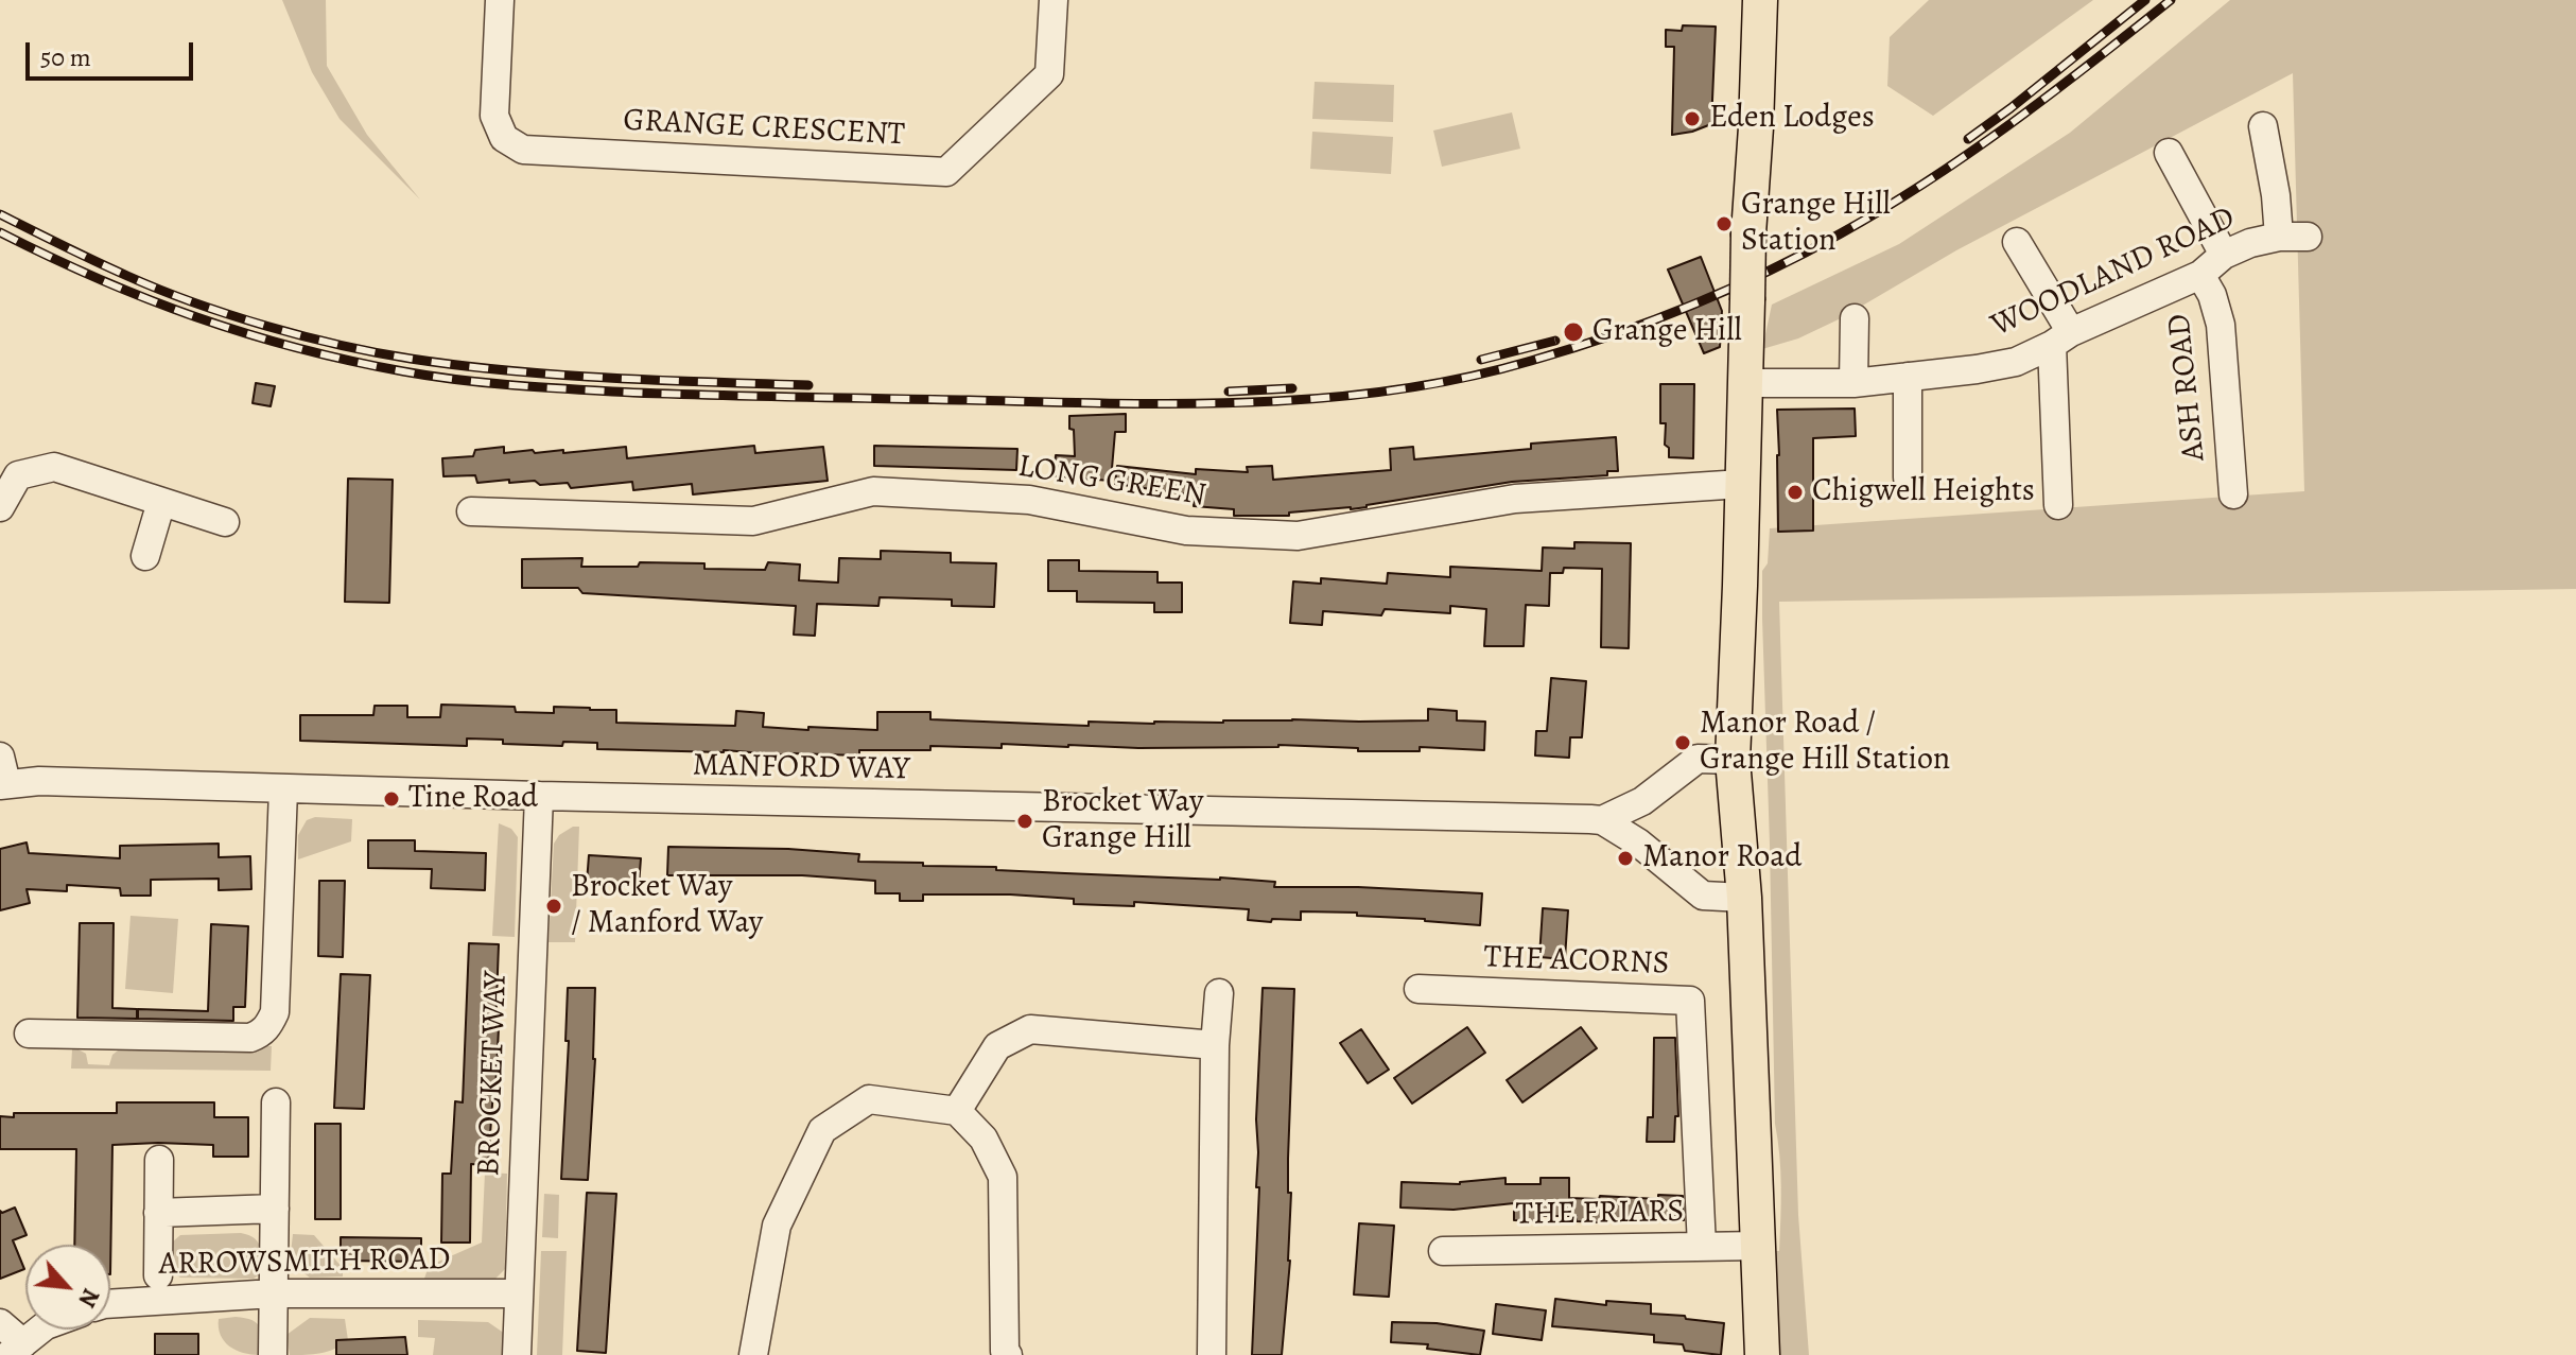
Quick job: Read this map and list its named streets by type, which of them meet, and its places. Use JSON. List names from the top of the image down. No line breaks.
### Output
{"streets":{"street":["GRANGE CRESCENT","WOODLAND ROAD","ASH ROAD","LONG GREEN","MANFORD WAY","THE ACORNS","BROCKET WAY","THE FRIARS","ARROWSMITH ROAD"]},"crossings":[["WOODLAND ROAD","ASH ROAD"],["MANFORD WAY","BROCKET WAY"],["THE ACORNS","THE FRIARS"],["BROCKET WAY","ARROWSMITH ROAD"]],"places":["Eden Lodges","Grange Hill Station","Grange Hill","Chigwell Heights","Manor Road / Grange Hill Station","Tine Road","Brocket Way Grange Hill","Manor Road","Brocket Way / Manford Way"],"scale_bar":"50 m","north":"bottom right"}
